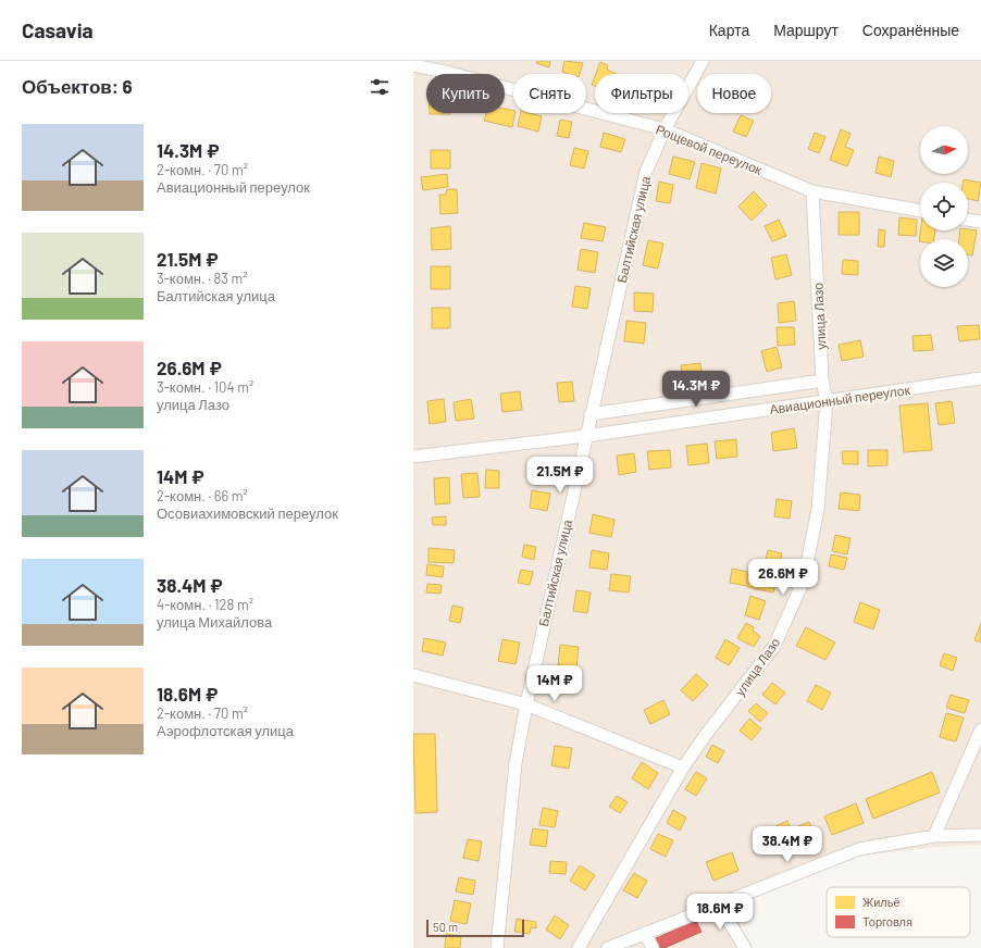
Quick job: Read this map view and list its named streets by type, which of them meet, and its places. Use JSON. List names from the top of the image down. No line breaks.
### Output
{"streets":{"street":["Рощевой переулок","Балтийская улица","улица Лазо","Авиационный переулок"]},"crossings":[["Рощевой переулок","Балтийская улица"],["Рощевой переулок","улица Лазо"],["Балтийская улица","Авиационный переулок"],["улица Лазо","Авиационный переулок"]],"legend":["Жильё","Торговля"],"scale_bar":"50 m","north":"right","page":{"header":"Casavia","nav":["Карта","Маршрут","Сохранённые"],"heading":"Объектов: 6","chip":["Купить","Снять","Фильтры","Новое"],"list":[{"name":"14.3M ₽","note":"2-комн. · 70 m² · Авиационный переулок"},{"name":"21.5M ₽","note":"3-комн. · 83 m² · Балтийская улица"},{"name":"26.6M ₽","note":"3-комн. · 104 m² · улица Лазо"},{"name":"14M ₽","note":"2-комн. · 66 m² · Осовиахимовский переулок"},{"name":"38.4M ₽","note":"4-комн. · 128 m² · улица Михайлова"},{"name":"18.6M ₽","note":"2-комн. · 70 m² · Аэрофлотская улица"}],"price":["14.3M ₽","21.5M ₽","26.6M ₽","14M ₽","38.4M ₽","18.6M ₽"],"scale":"50 m"}}
